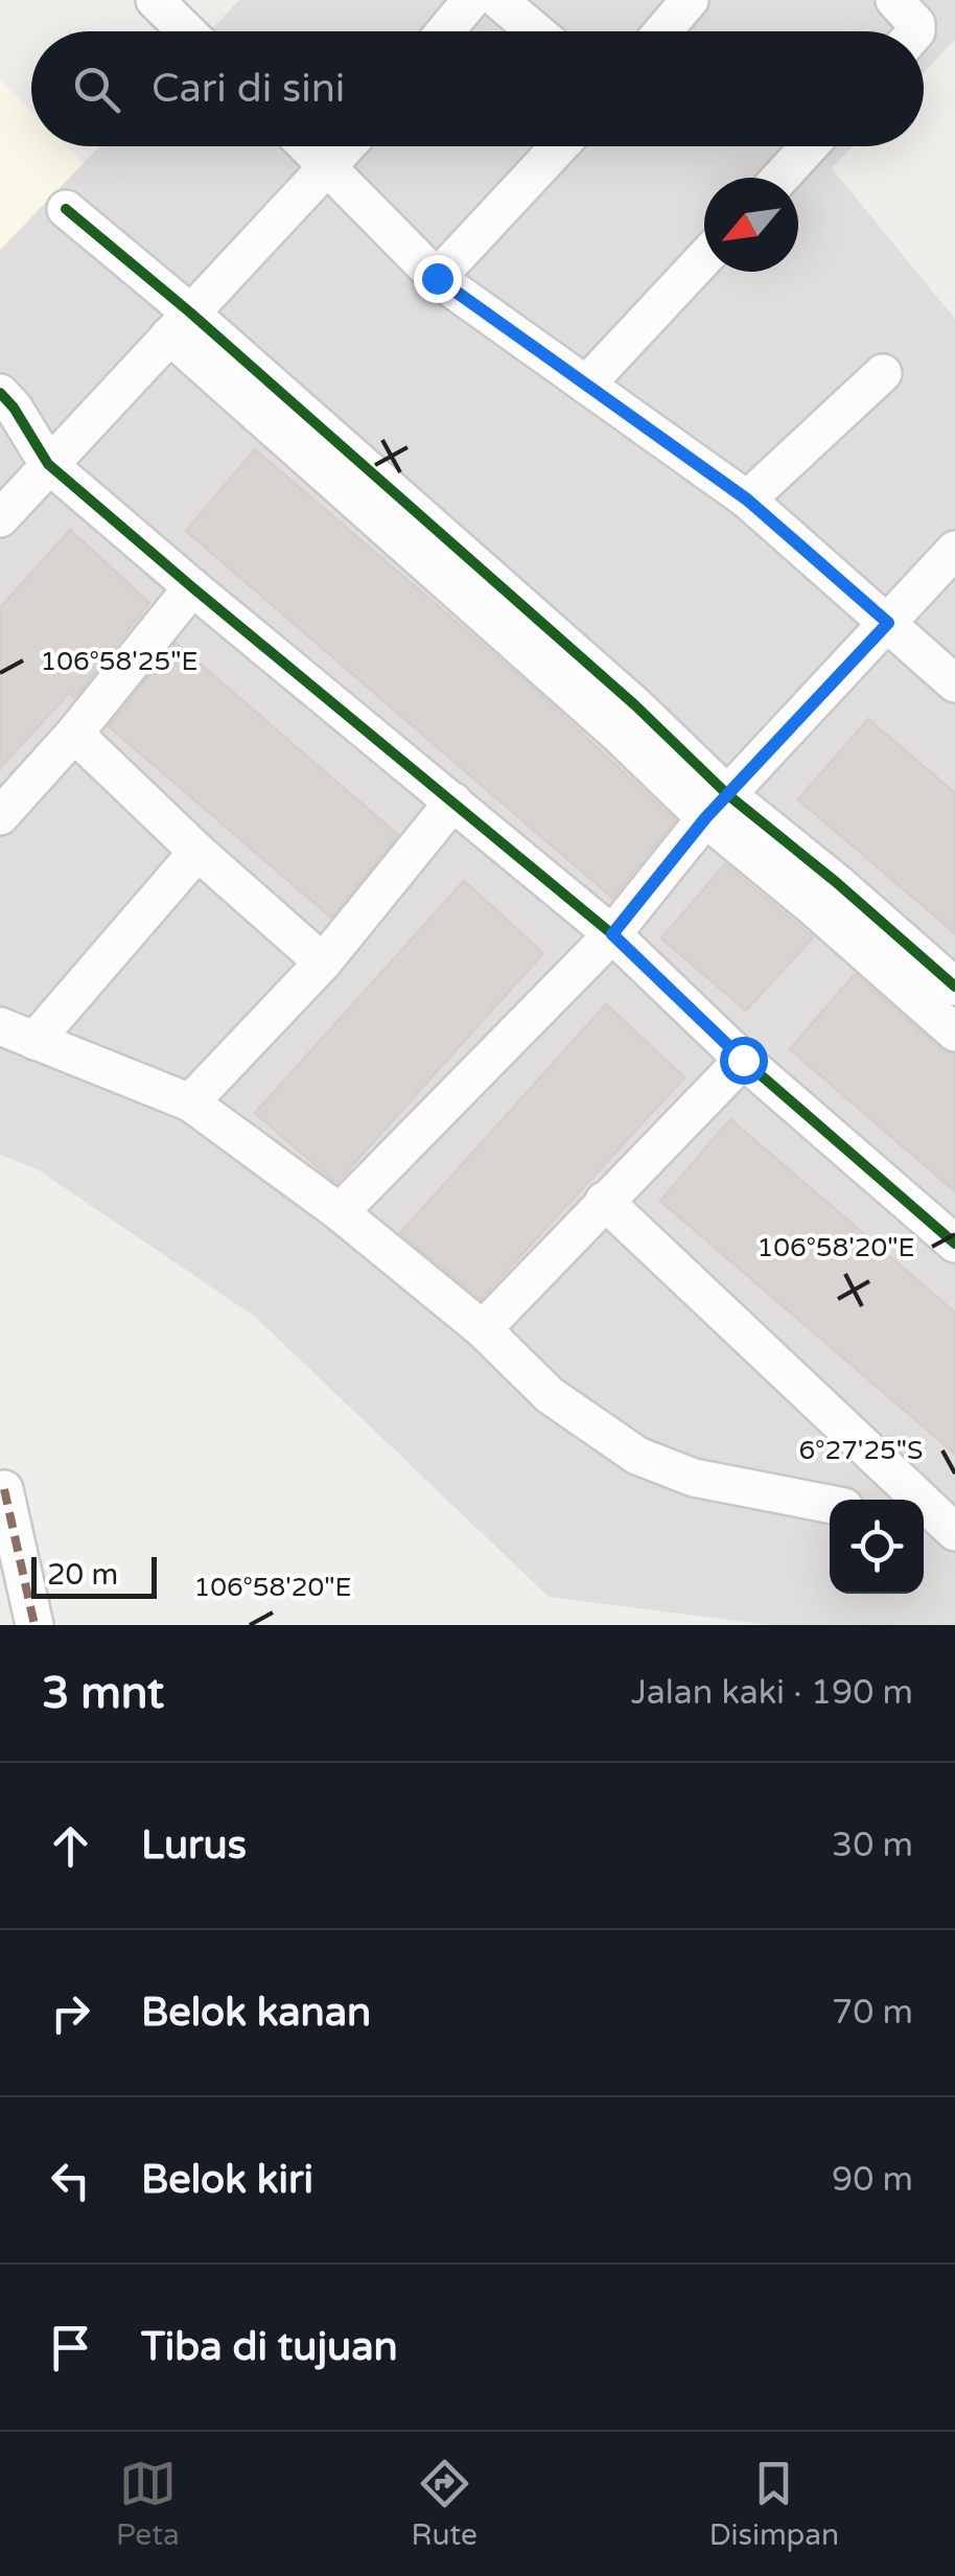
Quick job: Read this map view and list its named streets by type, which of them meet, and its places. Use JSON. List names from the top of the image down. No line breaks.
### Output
{"scale_bar":"20 m","north":"bottom left","page":{"search":"Cari di sini","scale":"20 m","heading":["3 mnt","Jalan kaki · 190 m"],"list":[["Lurus","30 m"],["Belok kanan","70 m"],["Belok kiri","90 m"],"Tiba di tujuan"],"nav":["Peta","Rute","Disimpan"]},"coordinates":["106°58'25\"E","106°58'20\"E","6°27'25\"S"]}
